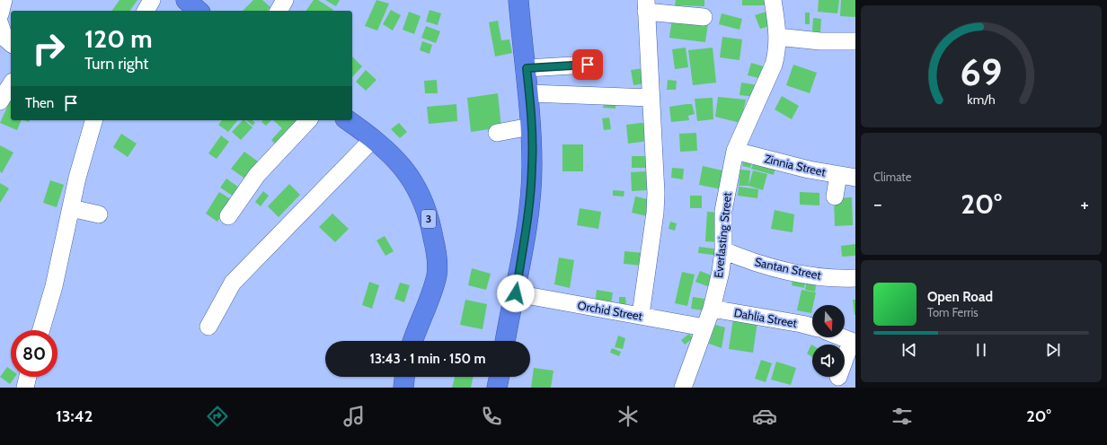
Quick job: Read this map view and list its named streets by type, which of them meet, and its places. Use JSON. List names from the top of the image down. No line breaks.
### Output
{"streets":{"highway":["3"],"street":["Zinnia Street","Everlasting Street","Santan Street","Orchid Street","Dahlia Street"]},"crossings":[["Zinnia Street","Everlasting Street"],["Everlasting Street","Santan Street"],["Everlasting Street","Orchid Street"],["Everlasting Street","Dahlia Street"]],"north":"bottom","page":{"turn":["120 m","Turn right"],"then":"Then","tile":"Climate","heat":["−","20°","+"],"song":["Open Road","Tom Ferris"],"limit":"80","trip":"13:43 · 1 min · 150 m","tabs":["13:42","20°"],"gauge":["69","km/h"]}}
